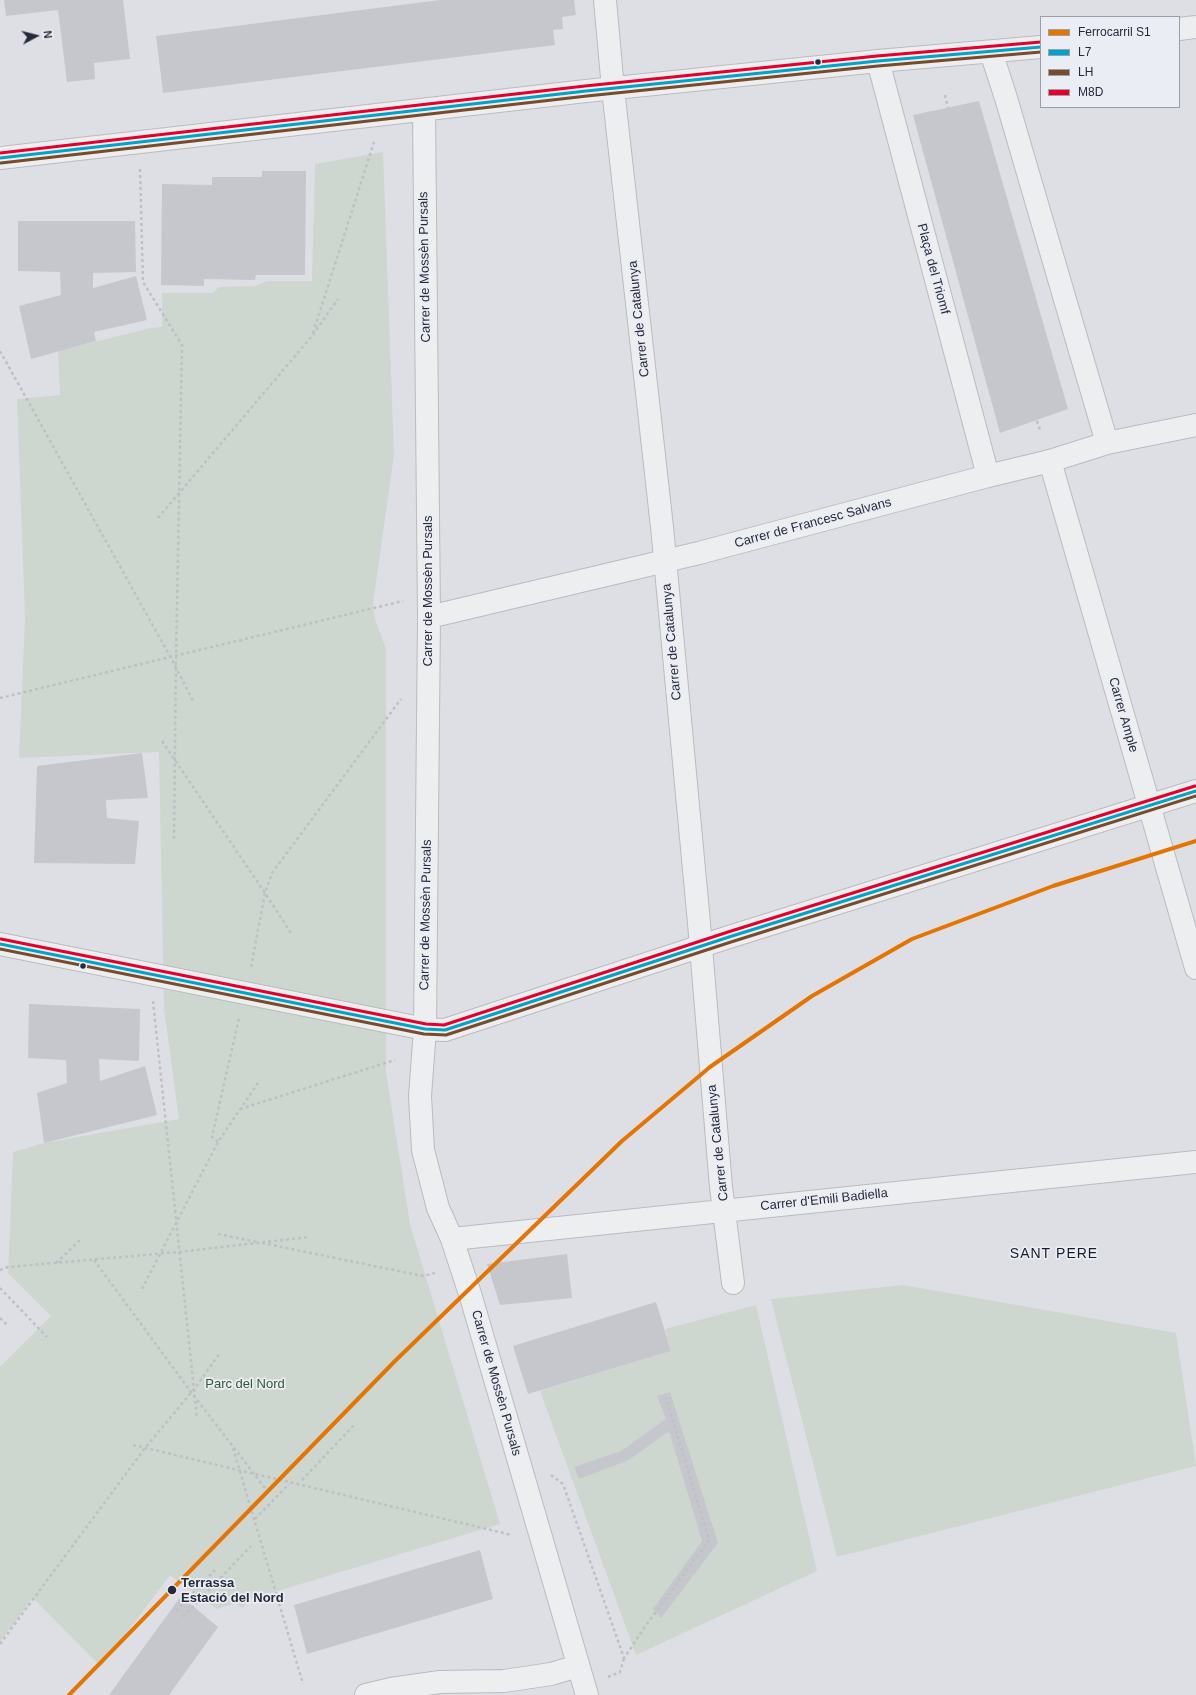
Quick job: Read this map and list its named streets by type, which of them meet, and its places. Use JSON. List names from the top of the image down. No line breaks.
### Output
{"streets":{"street":["Carrer de Mossèn Pursals","Plaça del Triomf","Carrer de Catalunya","Carrer de Francesc Salvans","Carrer Ample","Carrer d'Emili Badiella"]},"crossings":[["Carrer de Mossèn Pursals","Carrer de Francesc Salvans"],["Carrer de Mossèn Pursals","Carrer d'Emili Badiella"],["Plaça del Triomf","Carrer de Francesc Salvans"],["Carrer de Catalunya","Carrer de Francesc Salvans"],["Carrer de Catalunya","Carrer d'Emili Badiella"],["Carrer de Francesc Salvans","Carrer Ample"]],"districts":["SANT PERE"],"parks":["Parc del Nord"],"places":["Terrassa Estació del Nord"],"lines":["transit line M8D","transit line L7","transit line LH","rail line S1"],"legend":["Ferrocarril S1","L7","LH","M8D"],"north":"right"}
